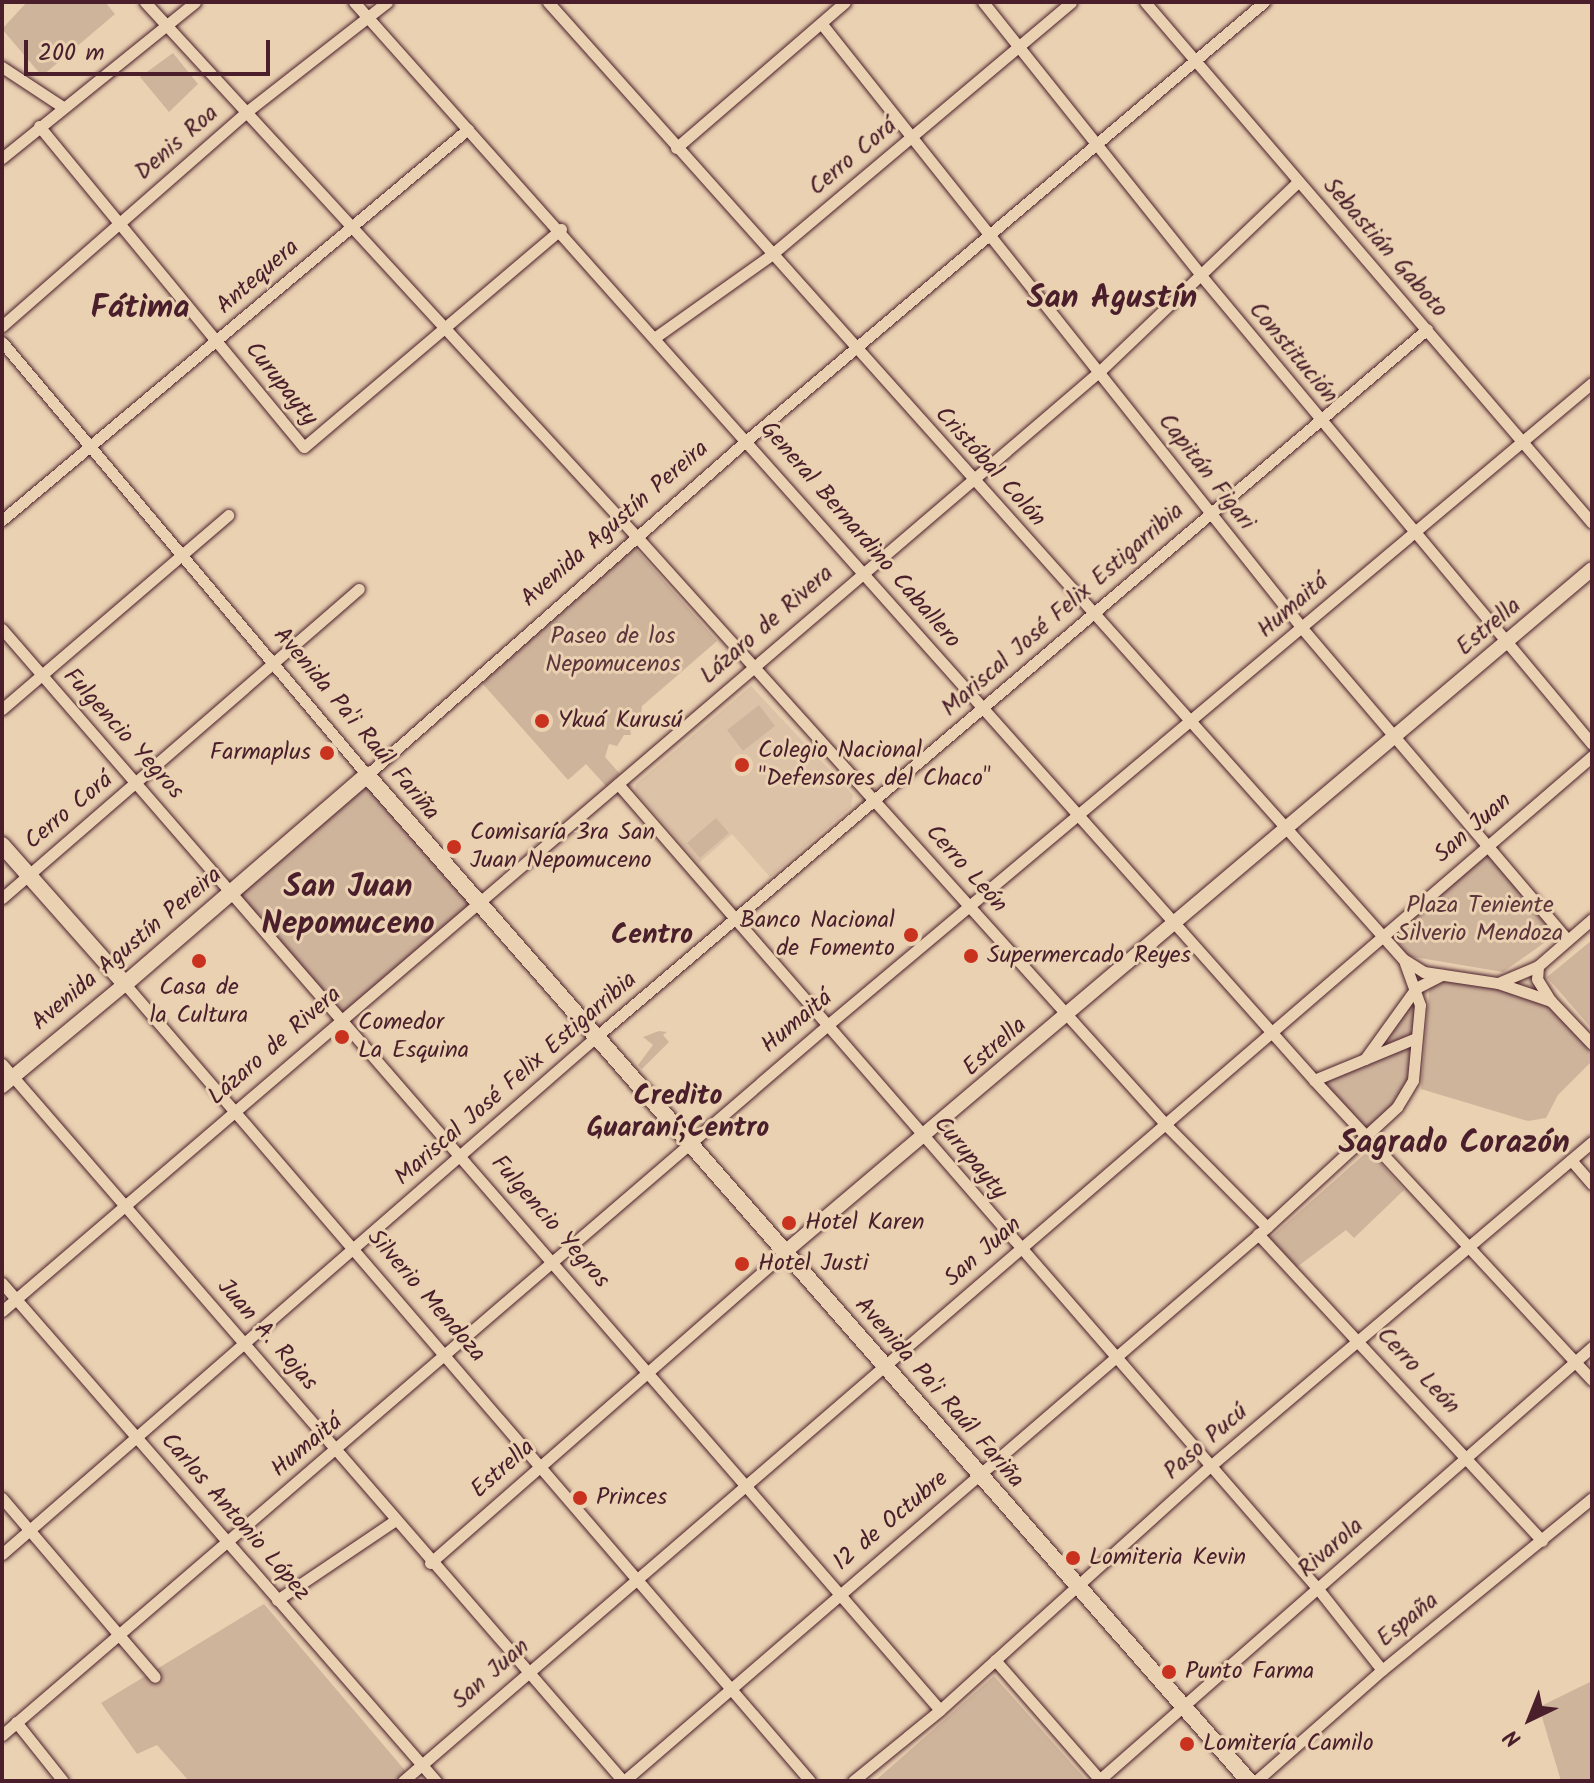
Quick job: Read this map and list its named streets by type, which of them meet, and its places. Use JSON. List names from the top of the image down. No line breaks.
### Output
{"streets":{"highway":["Avenida Agustín Pereira","Avenida Pa'i Raúl Fariña","Silverio Mendoza"],"main road":["Estrella"],"street":["Denis Roa","Cerro Corá","Sebastián Gaboto","Antequera","Constitución","Curupayty","Cristóbal Colón","Capitán Figari","General Bernardino Caballero","Humaitá","Mariscal José Felix Estigarribia","Lázaro de Rivera","Fulgencio Yegros","San Juan","Cerro León","Juan A. Rojas","Paso Pucú","Carlos Antonio López","12 de Octubre","Rivarola","España"]},"crossings":[["Denis Roa","Curupayty"],["Denis Roa","General Bernardino Caballero"],["Denis Roa","Cerro León"],["Cerro Corá","Constitución"],["Cerro Corá","Cristóbal Colón"],["Cerro Corá","Capitán Figari"],["Cerro Corá","General Bernardino Caballero"],["Cerro Corá","Avenida Pa'i Raúl Fariña"],["Cerro Corá","Fulgencio Yegros"],["Cerro Corá","Silverio Mendoza"],["Sebastián Gaboto","Avenida Agustín Pereira"],["Sebastián Gaboto","Humaitá"],["Sebastián Gaboto","Mariscal José Felix Estigarribia"],["Sebastián Gaboto","Lázaro de Rivera"],["Antequera","Curupayty"],["Antequera","General Bernardino Caballero"],["Antequera","Avenida Pa'i Raúl Fariña"],["Antequera","Cerro León"],["Constitución","Avenida Agustín Pereira"],["Constitución","Humaitá"],["Constitución","Mariscal José Felix Estigarribia"],["Constitución","Lázaro de Rivera"],["Constitución","Estrella"],["Constitución","San Juan"],["Curupayty","Humaitá"],["Curupayty","Mariscal José Felix Estigarribia"],["Curupayty","Lázaro de Rivera"],["Curupayty","Estrella"],["Curupayty","San Juan"],["Curupayty","Cerro León"],["Curupayty","Paso Pucú"],["Curupayty","12 de Octubre"],["Curupayty","Rivarola"],["Curupayty","España"],["Cristóbal Colón","Avenida Agustín Pereira"],["Cristóbal Colón","Humaitá"],["Cristóbal Colón","Mariscal José Felix Estigarribia"],["Cristóbal Colón","Lázaro de Rivera"],["Cristóbal Colón","Estrella"],["Cristóbal Colón","San Juan"],["Capitán Figari","Avenida Agustín Pereira"],["Capitán Figari","Humaitá"],["Capitán Figari","Mariscal José Felix Estigarribia"],["Capitán Figari","Lázaro de Rivera"],["Capitán Figari","Estrella"],["Capitán Figari","San Juan"],["Avenida Agustín Pereira","General Bernardino Caballero"],["Avenida Agustín Pereira","Avenida Pa'i Raúl Fariña"],["Avenida Agustín Pereira","Fulgencio Yegros"],["Avenida Agustín Pereira","Cerro León"],["Avenida Agustín Pereira","Silverio Mendoza"],["Avenida Agustín Pereira","Juan A. Rojas"],["General Bernardino Caballero","Humaitá"],["General Bernardino Caballero","Mariscal José Felix Estigarribia"],["General Bernardino Caballero","Lázaro de Rivera"],["General Bernardino Caballero","Estrella"],["General Bernardino Caballero","San Juan"],["General Bernardino Caballero","Paso Pucú"],["General Bernardino Caballero","12 de Octubre"],["General Bernardino Caballero","Rivarola"],["Humaitá","Avenida Pa'i Raúl Fariña"],["Humaitá","Fulgencio Yegros"],["Humaitá","Cerro León"],["Humaitá","Silverio Mendoza"],["Humaitá","Juan A. Rojas"],["Humaitá","Carlos Antonio López"],["Mariscal José Felix Estigarribia","Avenida Pa'i Raúl Fariña"],["Mariscal José Felix Estigarribia","Fulgencio Yegros"],["Mariscal José Felix Estigarribia","Cerro León"],["Mariscal José Felix Estigarribia","Silverio Mendoza"],["Mariscal José Felix Estigarribia","Juan A. Rojas"],["Mariscal José Felix Estigarribia","Carlos Antonio López"],["Lázaro de Rivera","Avenida Pa'i Raúl Fariña"],["Lázaro de Rivera","Fulgencio Yegros"],["Lázaro de Rivera","Cerro León"],["Lázaro de Rivera","Silverio Mendoza"],["Lázaro de Rivera","Juan A. Rojas"],["Lázaro de Rivera","Carlos Antonio López"],["Estrella","Avenida Pa'i Raúl Fariña"],["Estrella","Fulgencio Yegros"],["Estrella","Cerro León"],["Estrella","Silverio Mendoza"],["Estrella","Juan A. Rojas"],["Avenida Pa'i Raúl Fariña","San Juan"],["Avenida Pa'i Raúl Fariña","Paso Pucú"],["Avenida Pa'i Raúl Fariña","12 de Octubre"],["Avenida Pa'i Raúl Fariña","Rivarola"],["Fulgencio Yegros","San Juan"],["Fulgencio Yegros","Paso Pucú"],["Fulgencio Yegros","12 de Octubre"],["San Juan","Cerro León"],["San Juan","Silverio Mendoza"],["San Juan","Juan A. Rojas"],["San Juan","Carlos Antonio López"],["Cerro León","Paso Pucú"],["Cerro León","12 de Octubre"],["Cerro León","Rivarola"],["Cerro León","España"],["Silverio Mendoza","12 de Octubre"],["Juan A. Rojas","12 de Octubre"]],"districts":["San Agustín","Fátima","San Juan Nepomuceno","Centro","Credito Guaraní;Centro","Sagrado Corazón"],"parks":["Paseo de los Nepomucenos","Plaza Teniente Silverio Mendoza"],"places":["Ykuá Kurusú","Farmaplus","Colegio Nacional \"Defensores del Chaco\"","Comisaría 3ra San Juan Nepomuceno","Banco Nacional de Fomento","Supermercado Reyes","Casa de la Cultura","Comedor La Esquina","Hotel Karen","Hotel Justi","Princes","Lomiteria Kevin","Punto Farma","Lomitería Camilo"],"scale_bar":"200 m","north":"bottom left"}
